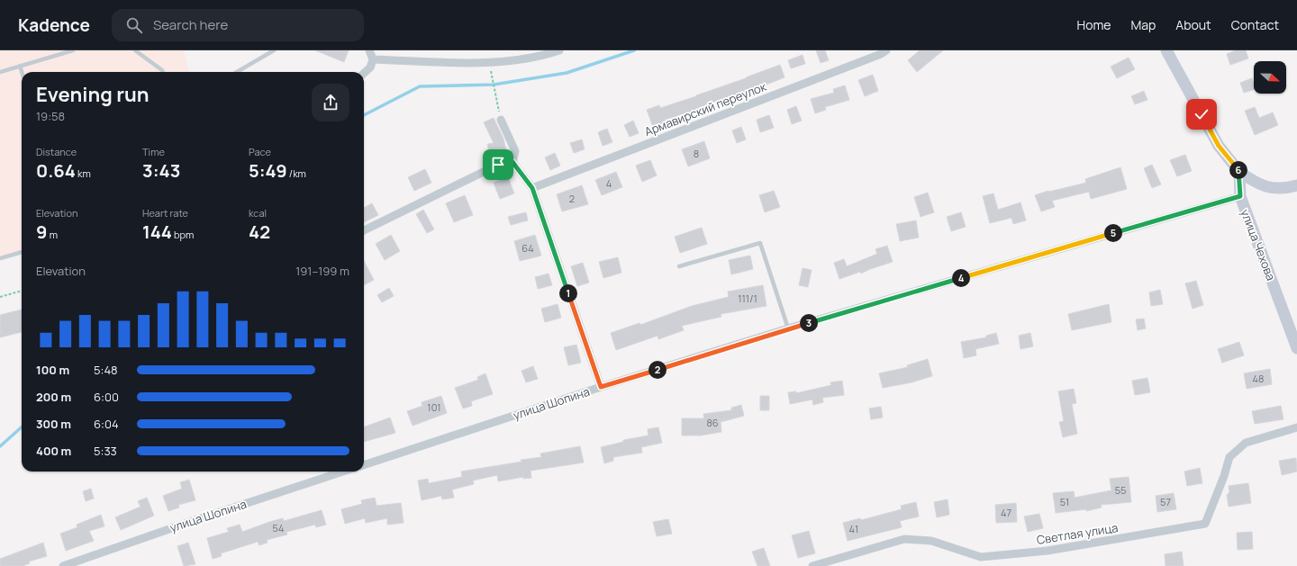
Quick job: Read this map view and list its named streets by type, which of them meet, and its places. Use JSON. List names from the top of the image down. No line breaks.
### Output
{"streets":{"main road":["улица Чехова"],"street":["Армавирский переулок","улица Шопина","Светлая улица"]},"crossings":[["улица Чехова","улица Шопина"]],"house_numbers":["8","4","2","64","111/1","48","101","86","55","51","57","47","54","41"],"north":"right","page":{"header":"Kadence","search":"Search here","nav":["Home","Map","About","Contact"],"heading":["Evening run","19:58"],"stats":[["Distance","0.64 km"],["Time","3:43"],["Pace","5:49 /km"],["Elevation","9 m"],["Heart rate","144 bpm"],["kcal","42"]],"pins":["6","5","4","1","3","2"],"chart":["Elevation","191–199 m"],"list":[{"name":"100 m","note":"5:48"},{"name":"200 m","note":"6:00"},{"name":"300 m","note":"6:04"},{"name":"400 m","note":"5:33"}]}}
